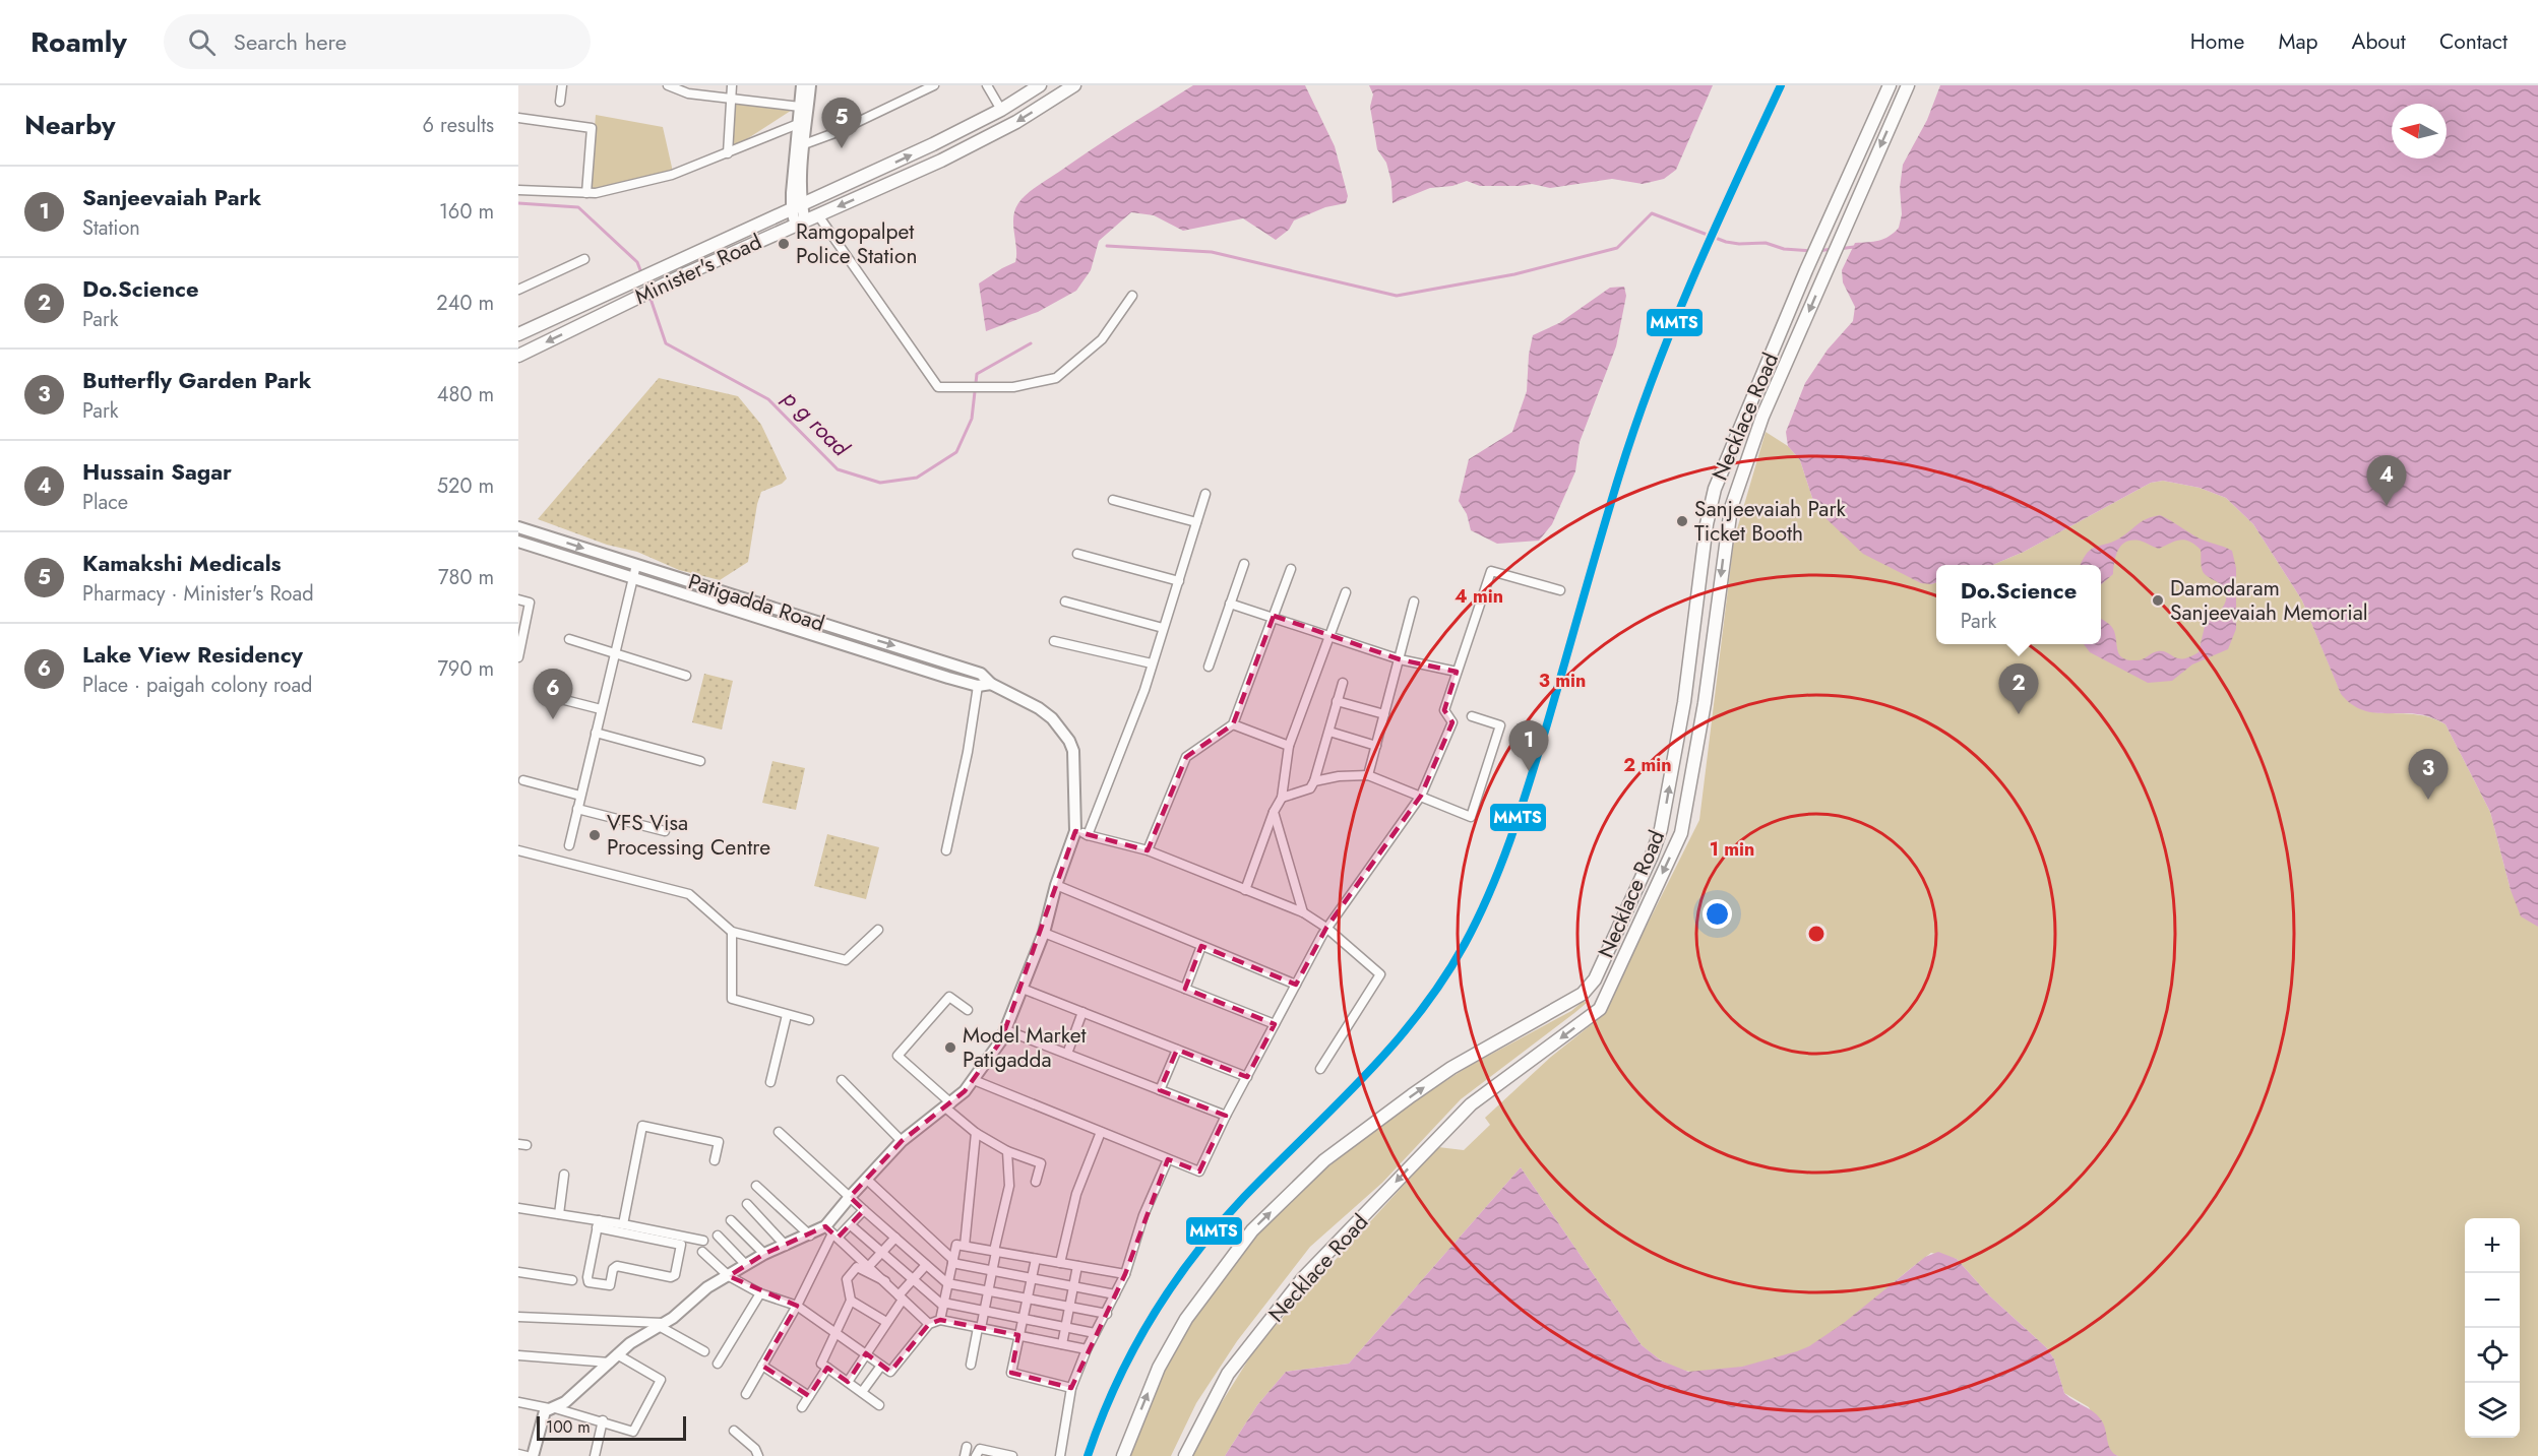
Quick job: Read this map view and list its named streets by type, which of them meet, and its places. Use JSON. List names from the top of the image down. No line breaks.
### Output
{"streets":{"main road":["Minister's Road","Necklace Road"],"street":["Patigadda Road"]},"water":["p g road"],"places":["Ramgopalpet Police Station","Sanjeevaiah Park Ticket Booth","Damodaram Sanjeevaiah Memorial","VFS Visa Processing Centre","Model Market Patigadda"],"lines":["transit line MMTS"],"scale_bar":"100 m","north":"left","page":{"header":"Roamly","search":"Search here","nav":["Home","Map","About","Contact"],"heading":["Nearby","6 results"],"pins":["5","4","2","6","1","3"],"list":[{"mark":"1","name":"Sanjeevaiah Park","note":"Station","value":"160 m"},{"mark":"2","name":"Do.Science","note":"Park","value":"240 m"},{"mark":"3","name":"Butterfly Garden Park","note":"Park","value":"480 m"},{"mark":"4","name":"Hussain Sagar","note":"Place","value":"520 m"},{"mark":"5","name":"Kamakshi Medicals","note":"Pharmacy · Minister's Road","value":"780 m"},{"mark":"6","name":"Lake View Residency","note":"Place · paigah colony road","value":"790 m"}],"popup":["Do.Science","Park"],"map_buttons":["+","−"],"scale":"100 m"},"rings":["4 min","3 min","2 min","1 min"]}
